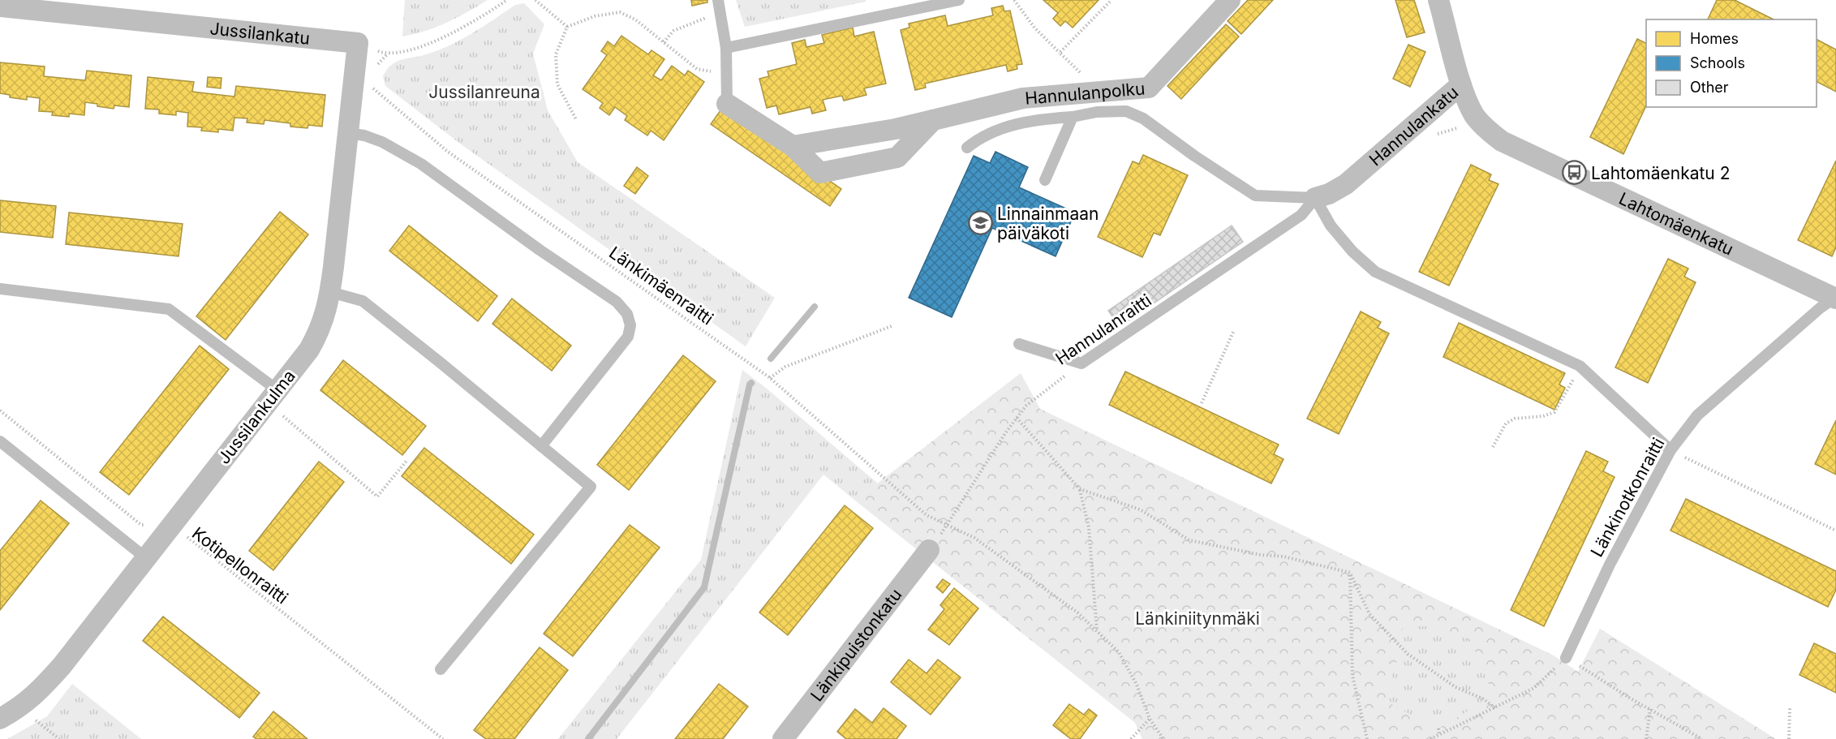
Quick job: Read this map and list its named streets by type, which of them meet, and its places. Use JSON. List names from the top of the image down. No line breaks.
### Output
{"streets":{"street":["Jussilankatu","Hannulanpolku","Hannulankatu","Lahtomäenkatu","Jussilankulma","Länkipuistonkatu"],"lane":["Hannulanraitti","Länkinotkonraitti"],"path":["Länkimäenraitti","Kotipellonraitti"]},"crossings":[["Jussilankatu","Jussilankulma"],["Hannulankatu","Lahtomäenkatu"],["Hannulankatu","Hannulanraitti"],["Lahtomäenkatu","Länkinotkonraitti"],["Länkimäenraitti","Hannulanraitti"],["Länkimäenraitti","Jussilankulma"],["Jussilankulma","Kotipellonraitti"]],"parks":["Jussilanreuna","Länkiniitynmäki"],"places":{"bus stop":["Lahtomäenkatu 2"],"school or university":["Linnainmaan päiväkoti"]},"legend":["Homes","Schools","Other"]}
